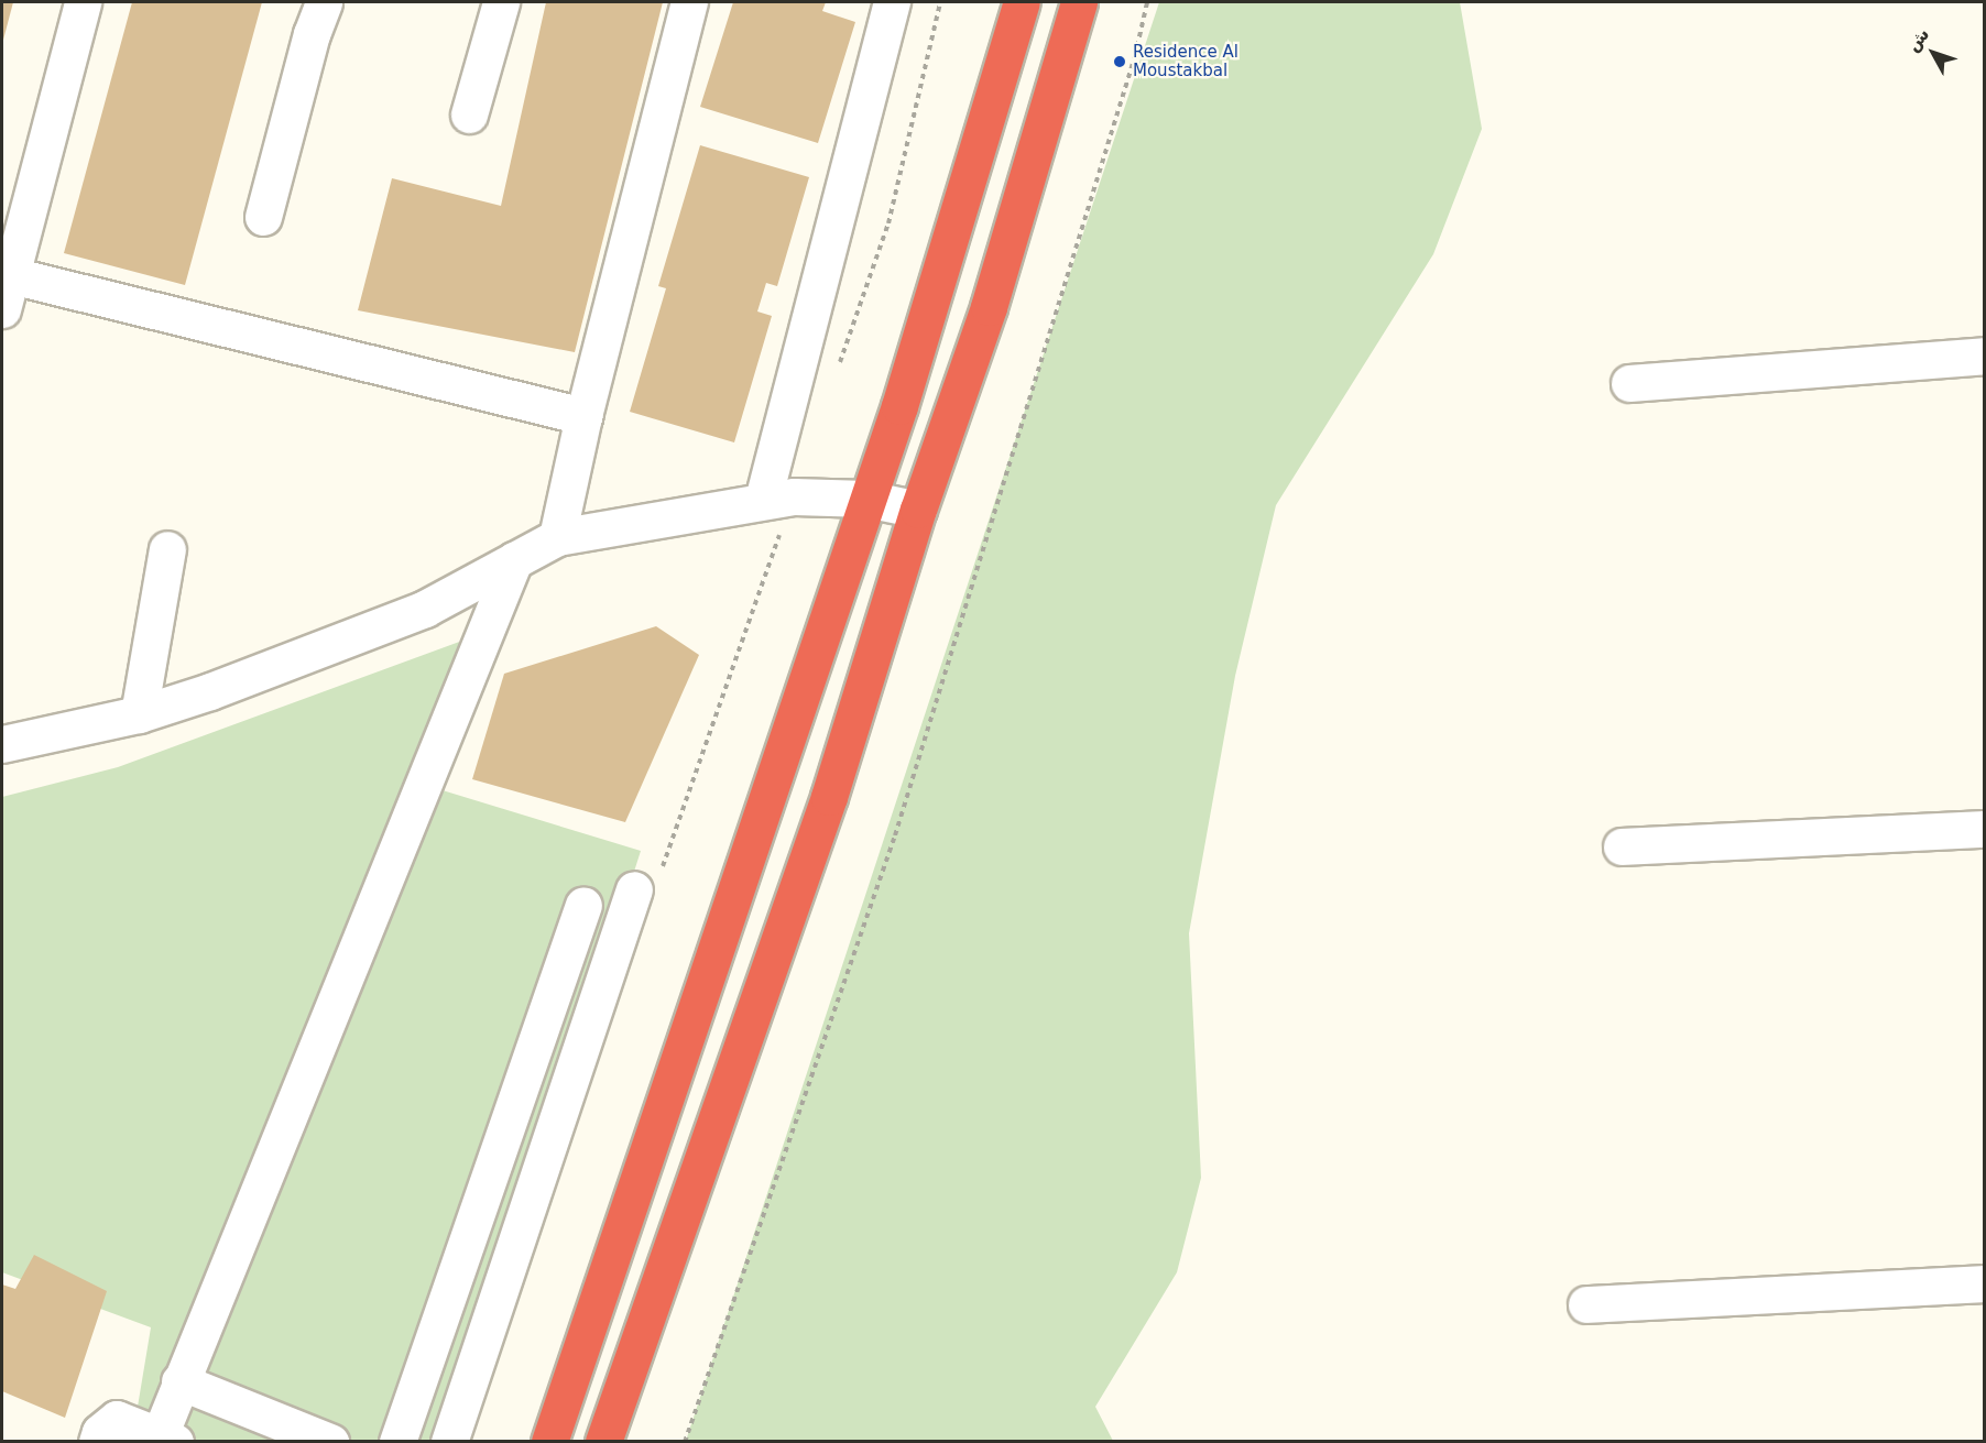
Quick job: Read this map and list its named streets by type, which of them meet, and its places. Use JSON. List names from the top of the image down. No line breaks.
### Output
{"places":["Residence Al Moustakbal"],"north":"top left"}
